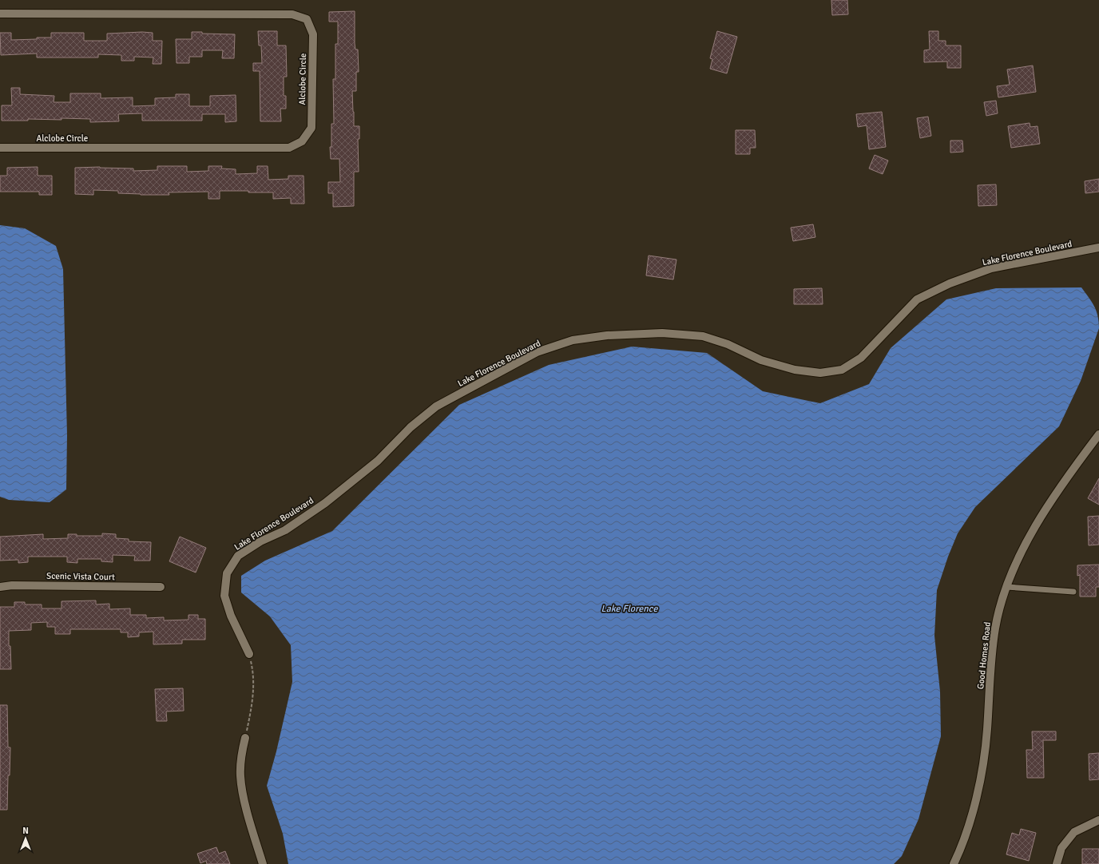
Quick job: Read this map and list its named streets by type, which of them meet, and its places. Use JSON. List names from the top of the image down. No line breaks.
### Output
{"streets":{"street":["Alclobe Circle","Lake Florence Boulevard","Scenic Vista Court","Good Homes Road"]},"water":["Lake Florence"],"north":"top"}
